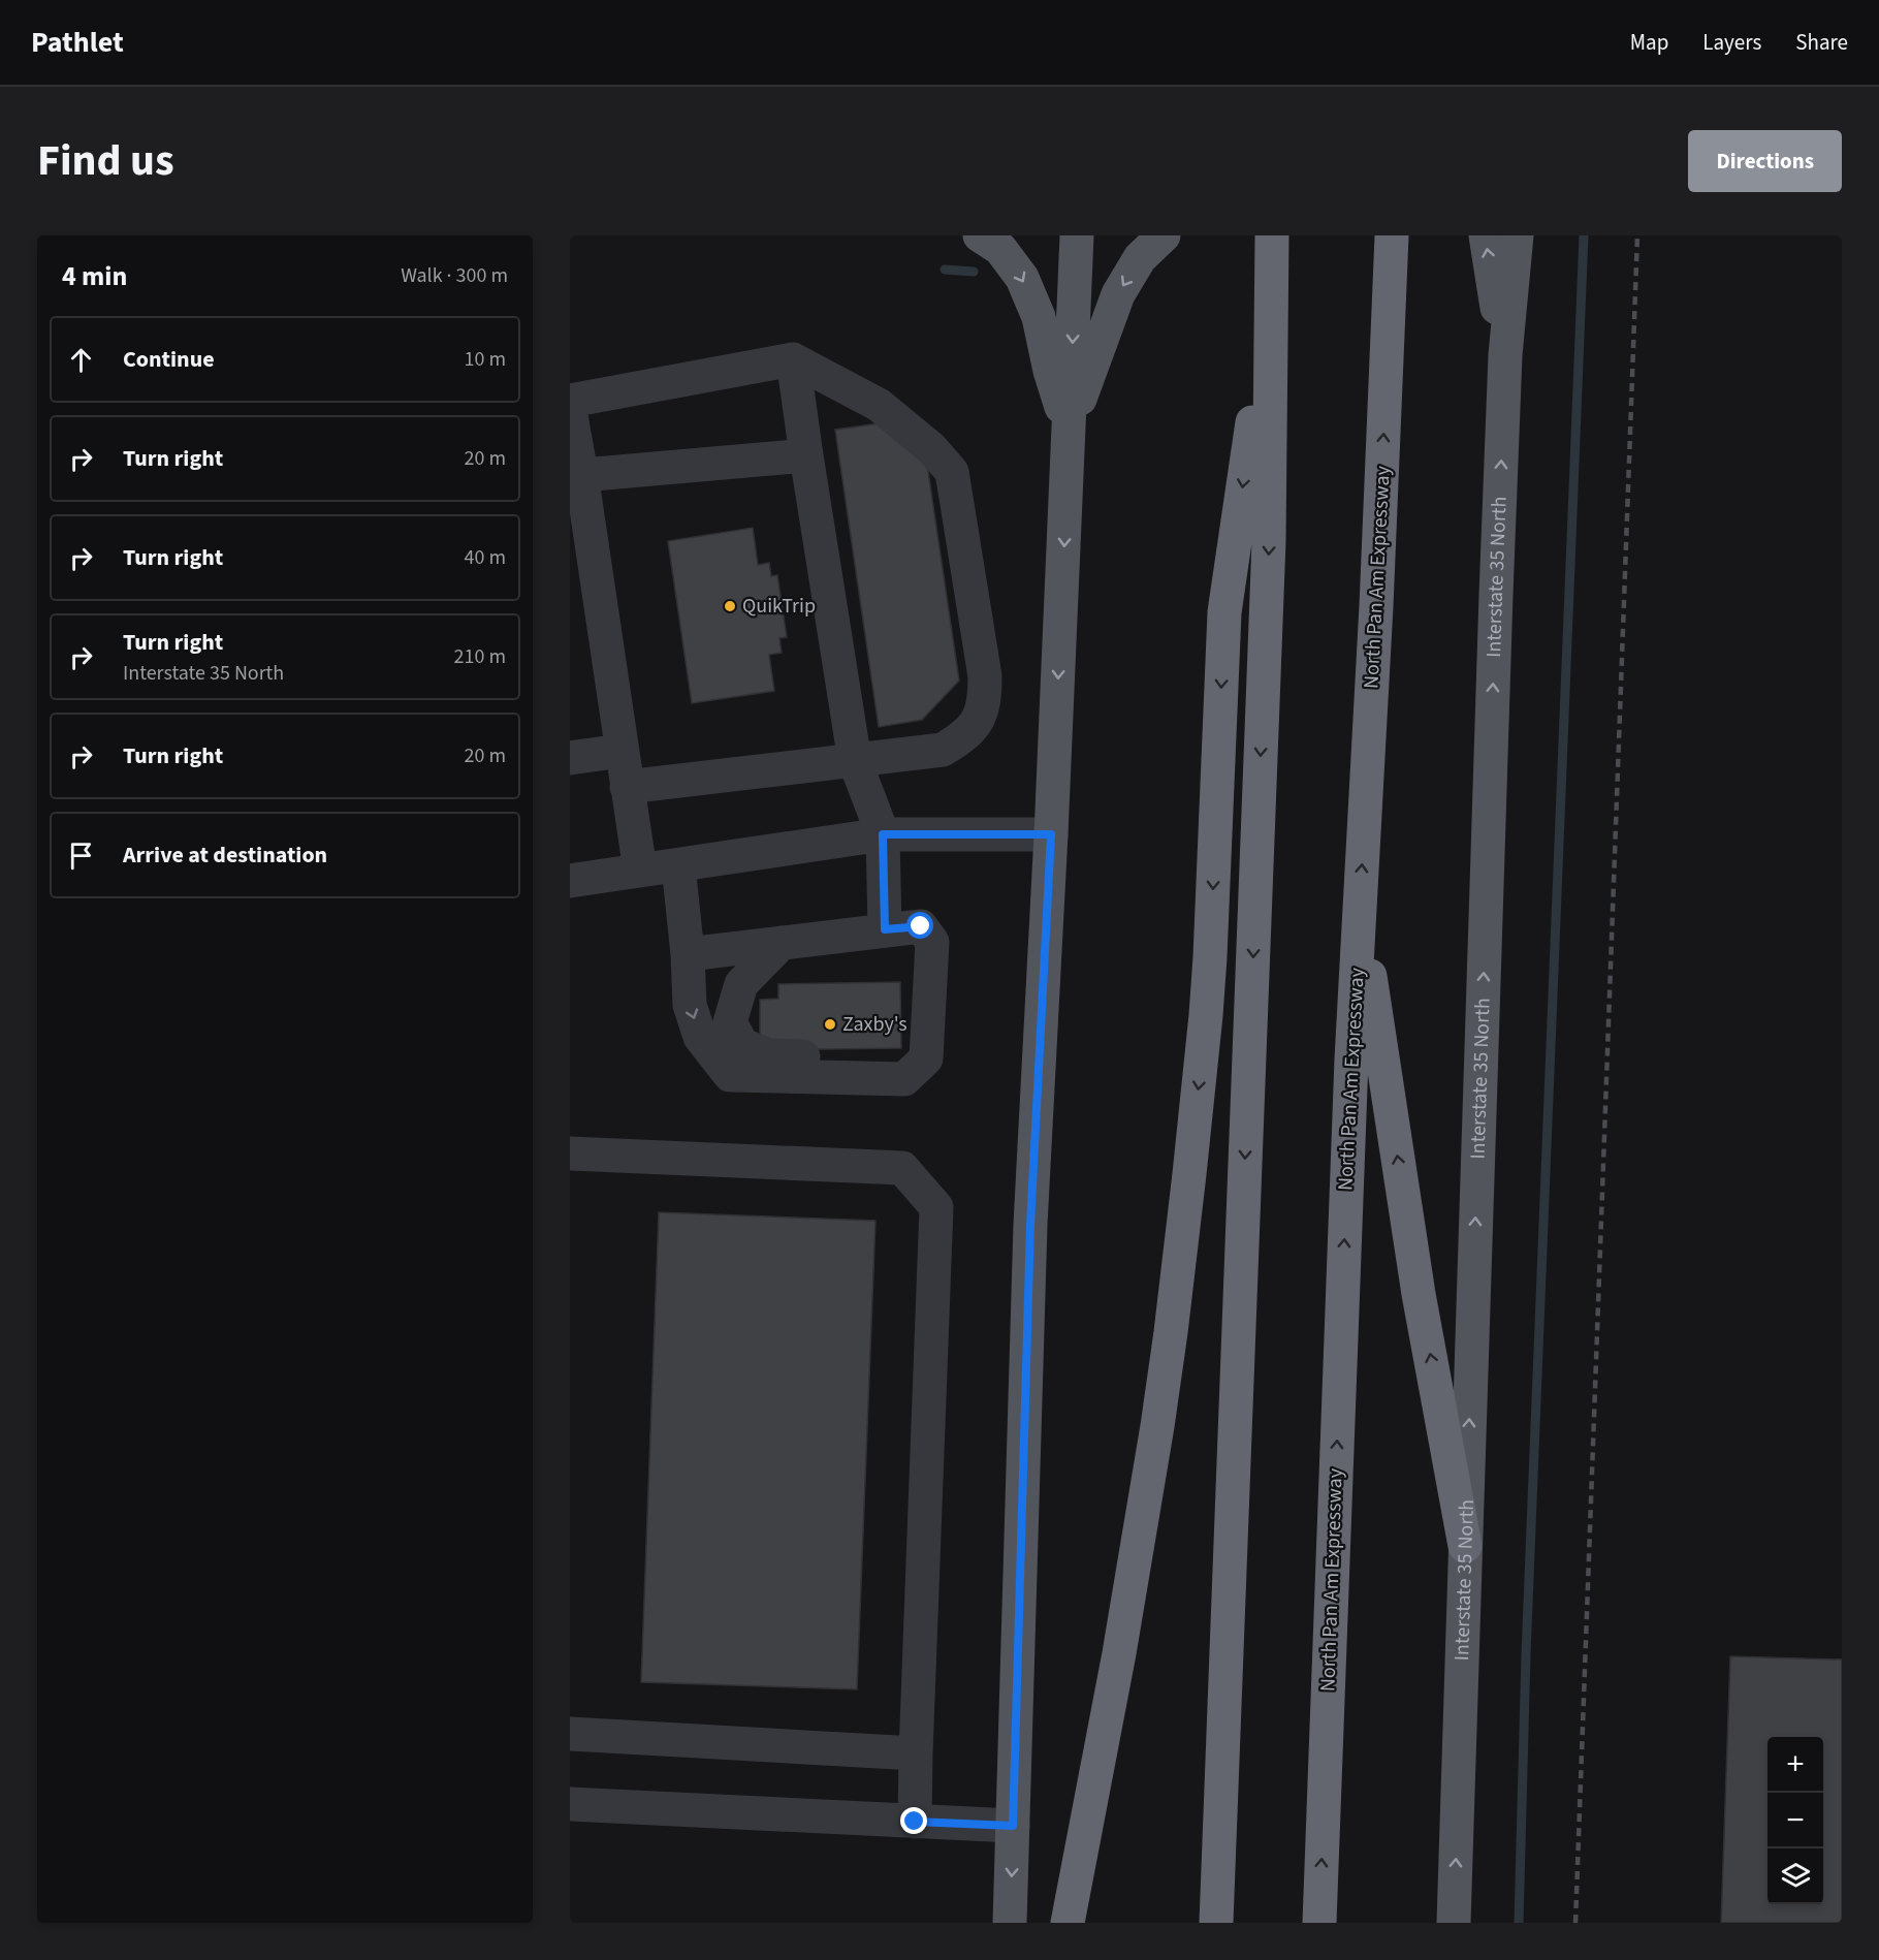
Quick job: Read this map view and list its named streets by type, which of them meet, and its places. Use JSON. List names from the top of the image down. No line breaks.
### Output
{"streets":{"highway":["North Pan Am Expressway"],"main road":["Interstate 35 North"]},"one_way":["Interstate 35 North"],"places":["QuikTrip","Zaxby's"],"page":{"header":"Pathlet","nav":["Map","Layers","Share"],"title":"Find us","buttons":"Directions","heading":["4 min","Walk · 300 m"],"list":[["Continue","10 m"],["Turn right","20 m"],["Turn right","40 m"],["Turn right","Interstate 35 North","210 m"],["Turn right","20 m"],"Arrive at destination"],"map_buttons":["+","−"]}}
